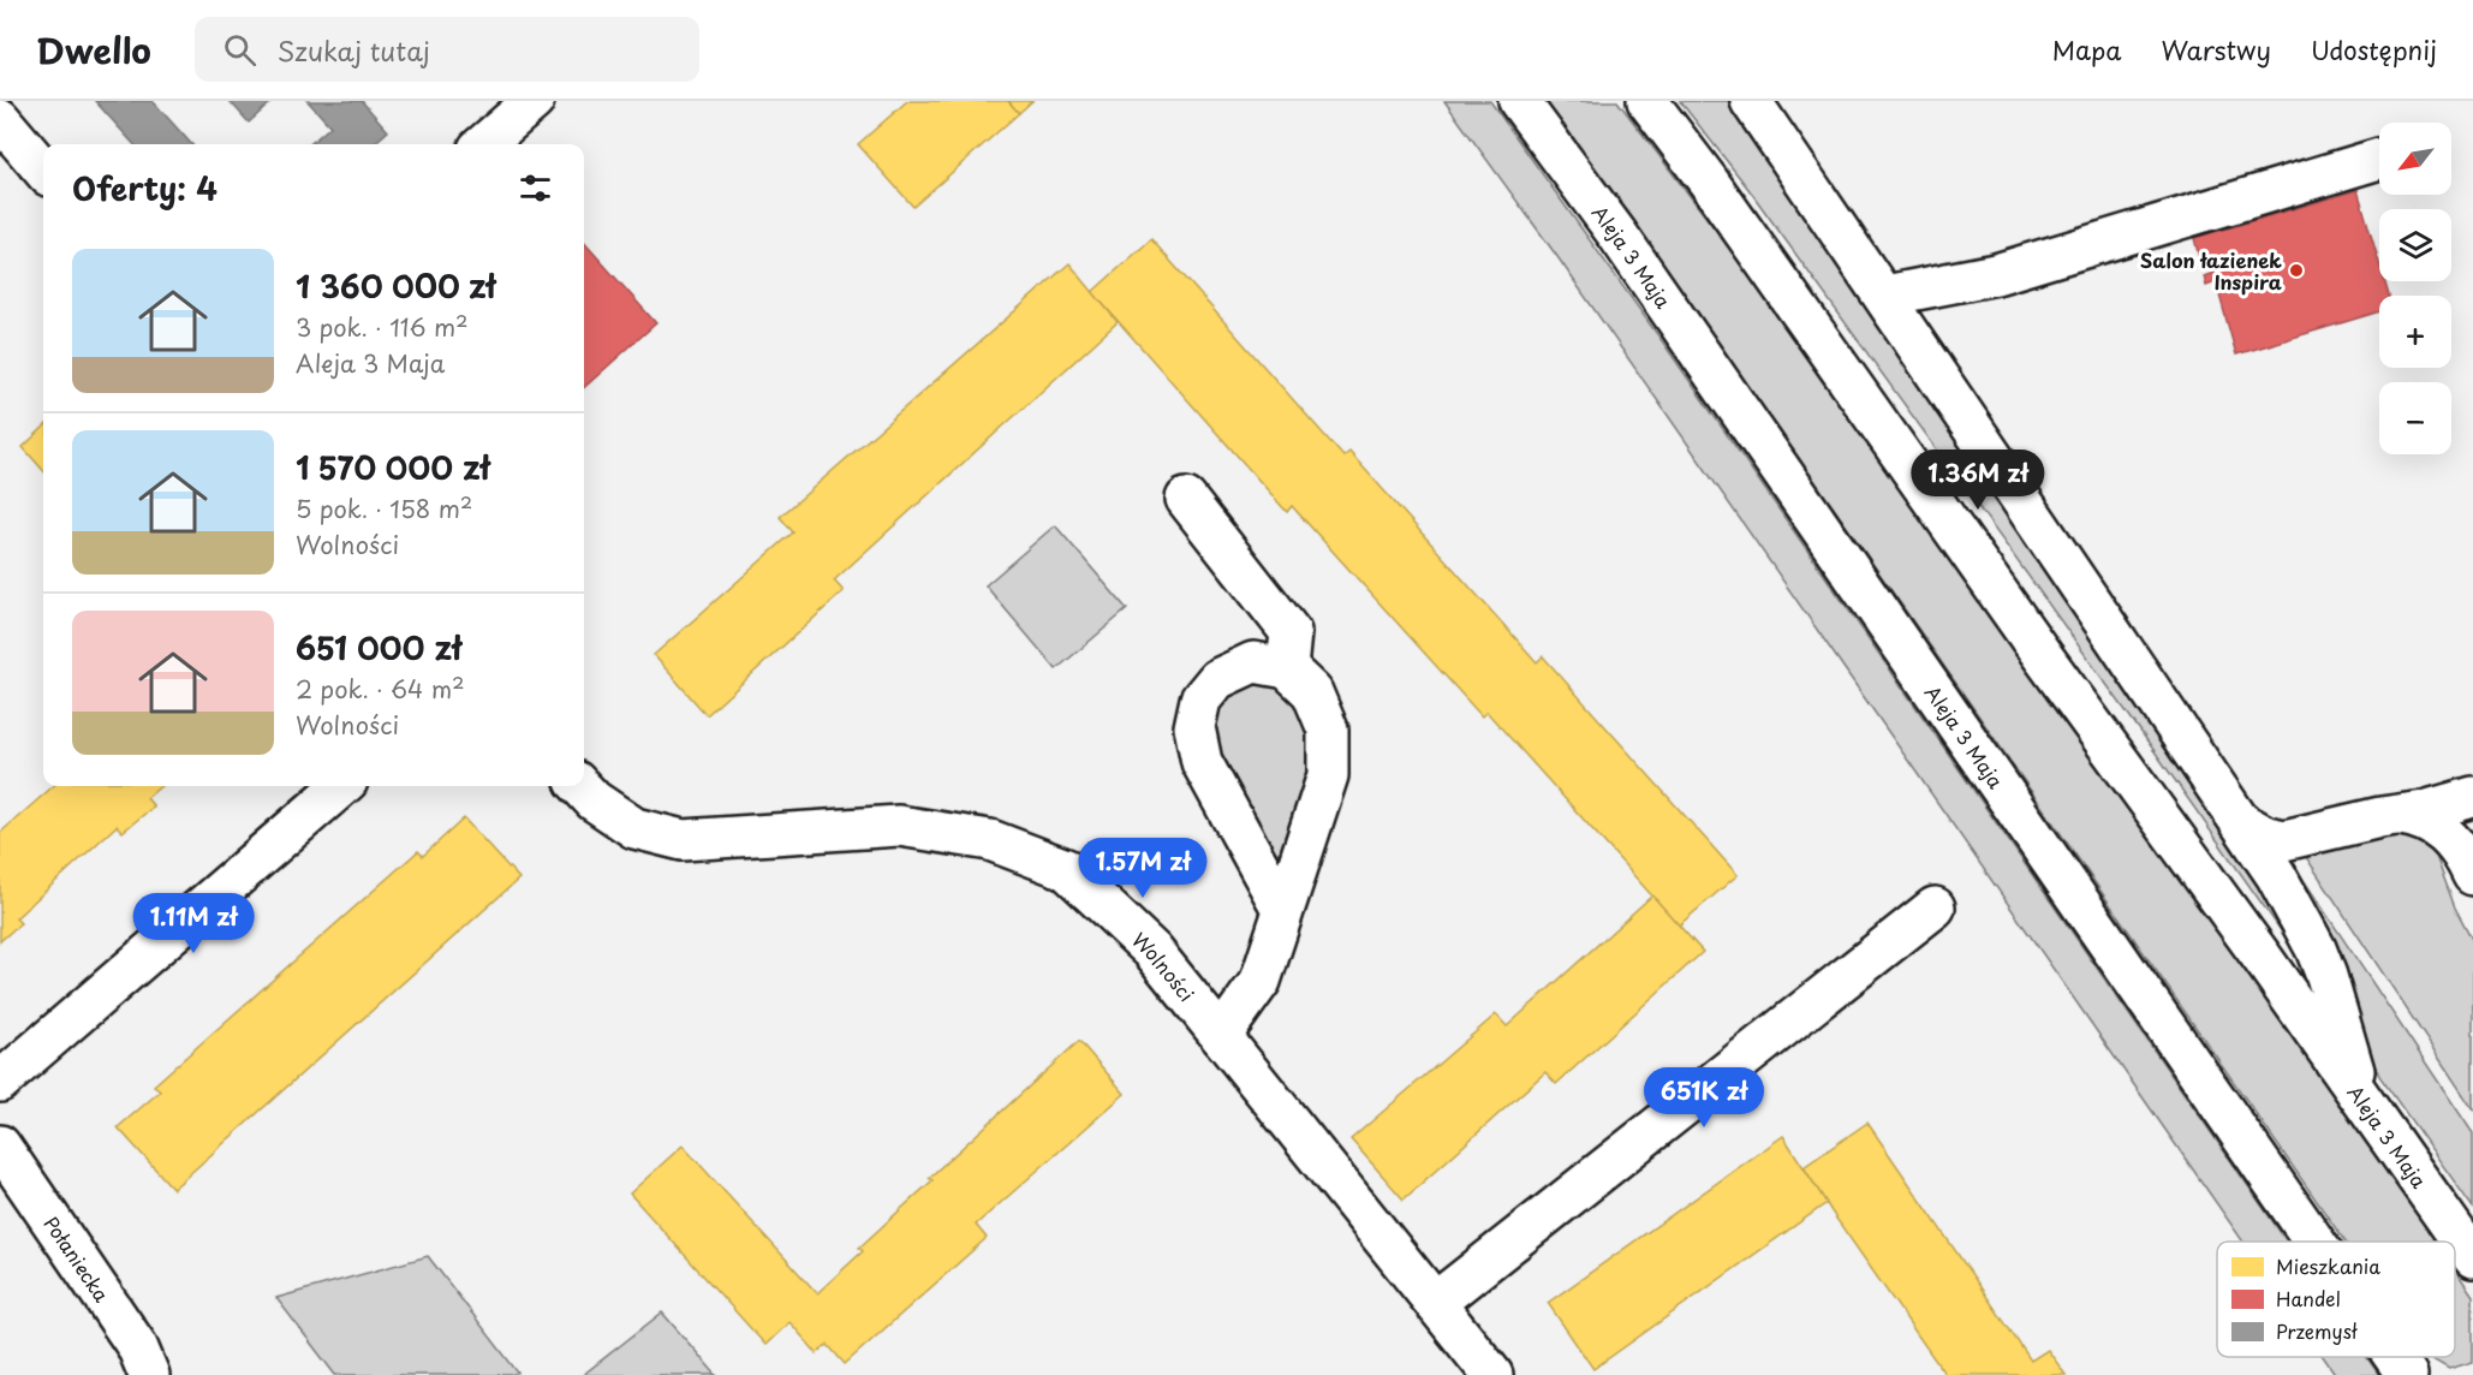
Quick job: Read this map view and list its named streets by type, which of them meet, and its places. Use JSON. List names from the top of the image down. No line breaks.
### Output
{"streets":{"street":["Aleja 3 Maja","Wolności","Połaniecka"]},"places":["Salon łazienek Inspira"],"legend":["Mieszkania","Handel","Przemysł"],"north":"bottom left","page":{"header":"Dwello","search":"Szukaj tutaj","nav":["Mapa","Warstwy","Udostępnij"],"map_buttons":["+","−"],"heading":"Oferty: 4","list":[{"name":"1 360 000 zł","note":"3 pok. · 116 m² · Aleja 3 Maja"},{"name":"1 570 000 zł","note":"5 pok. · 158 m² · Wolności"},{"name":"651 000 zł","note":"2 pok. · 64 m² · Wolności"}],"price":["1.36M zł","1.57M zł","1.11M zł","651K zł"]}}
